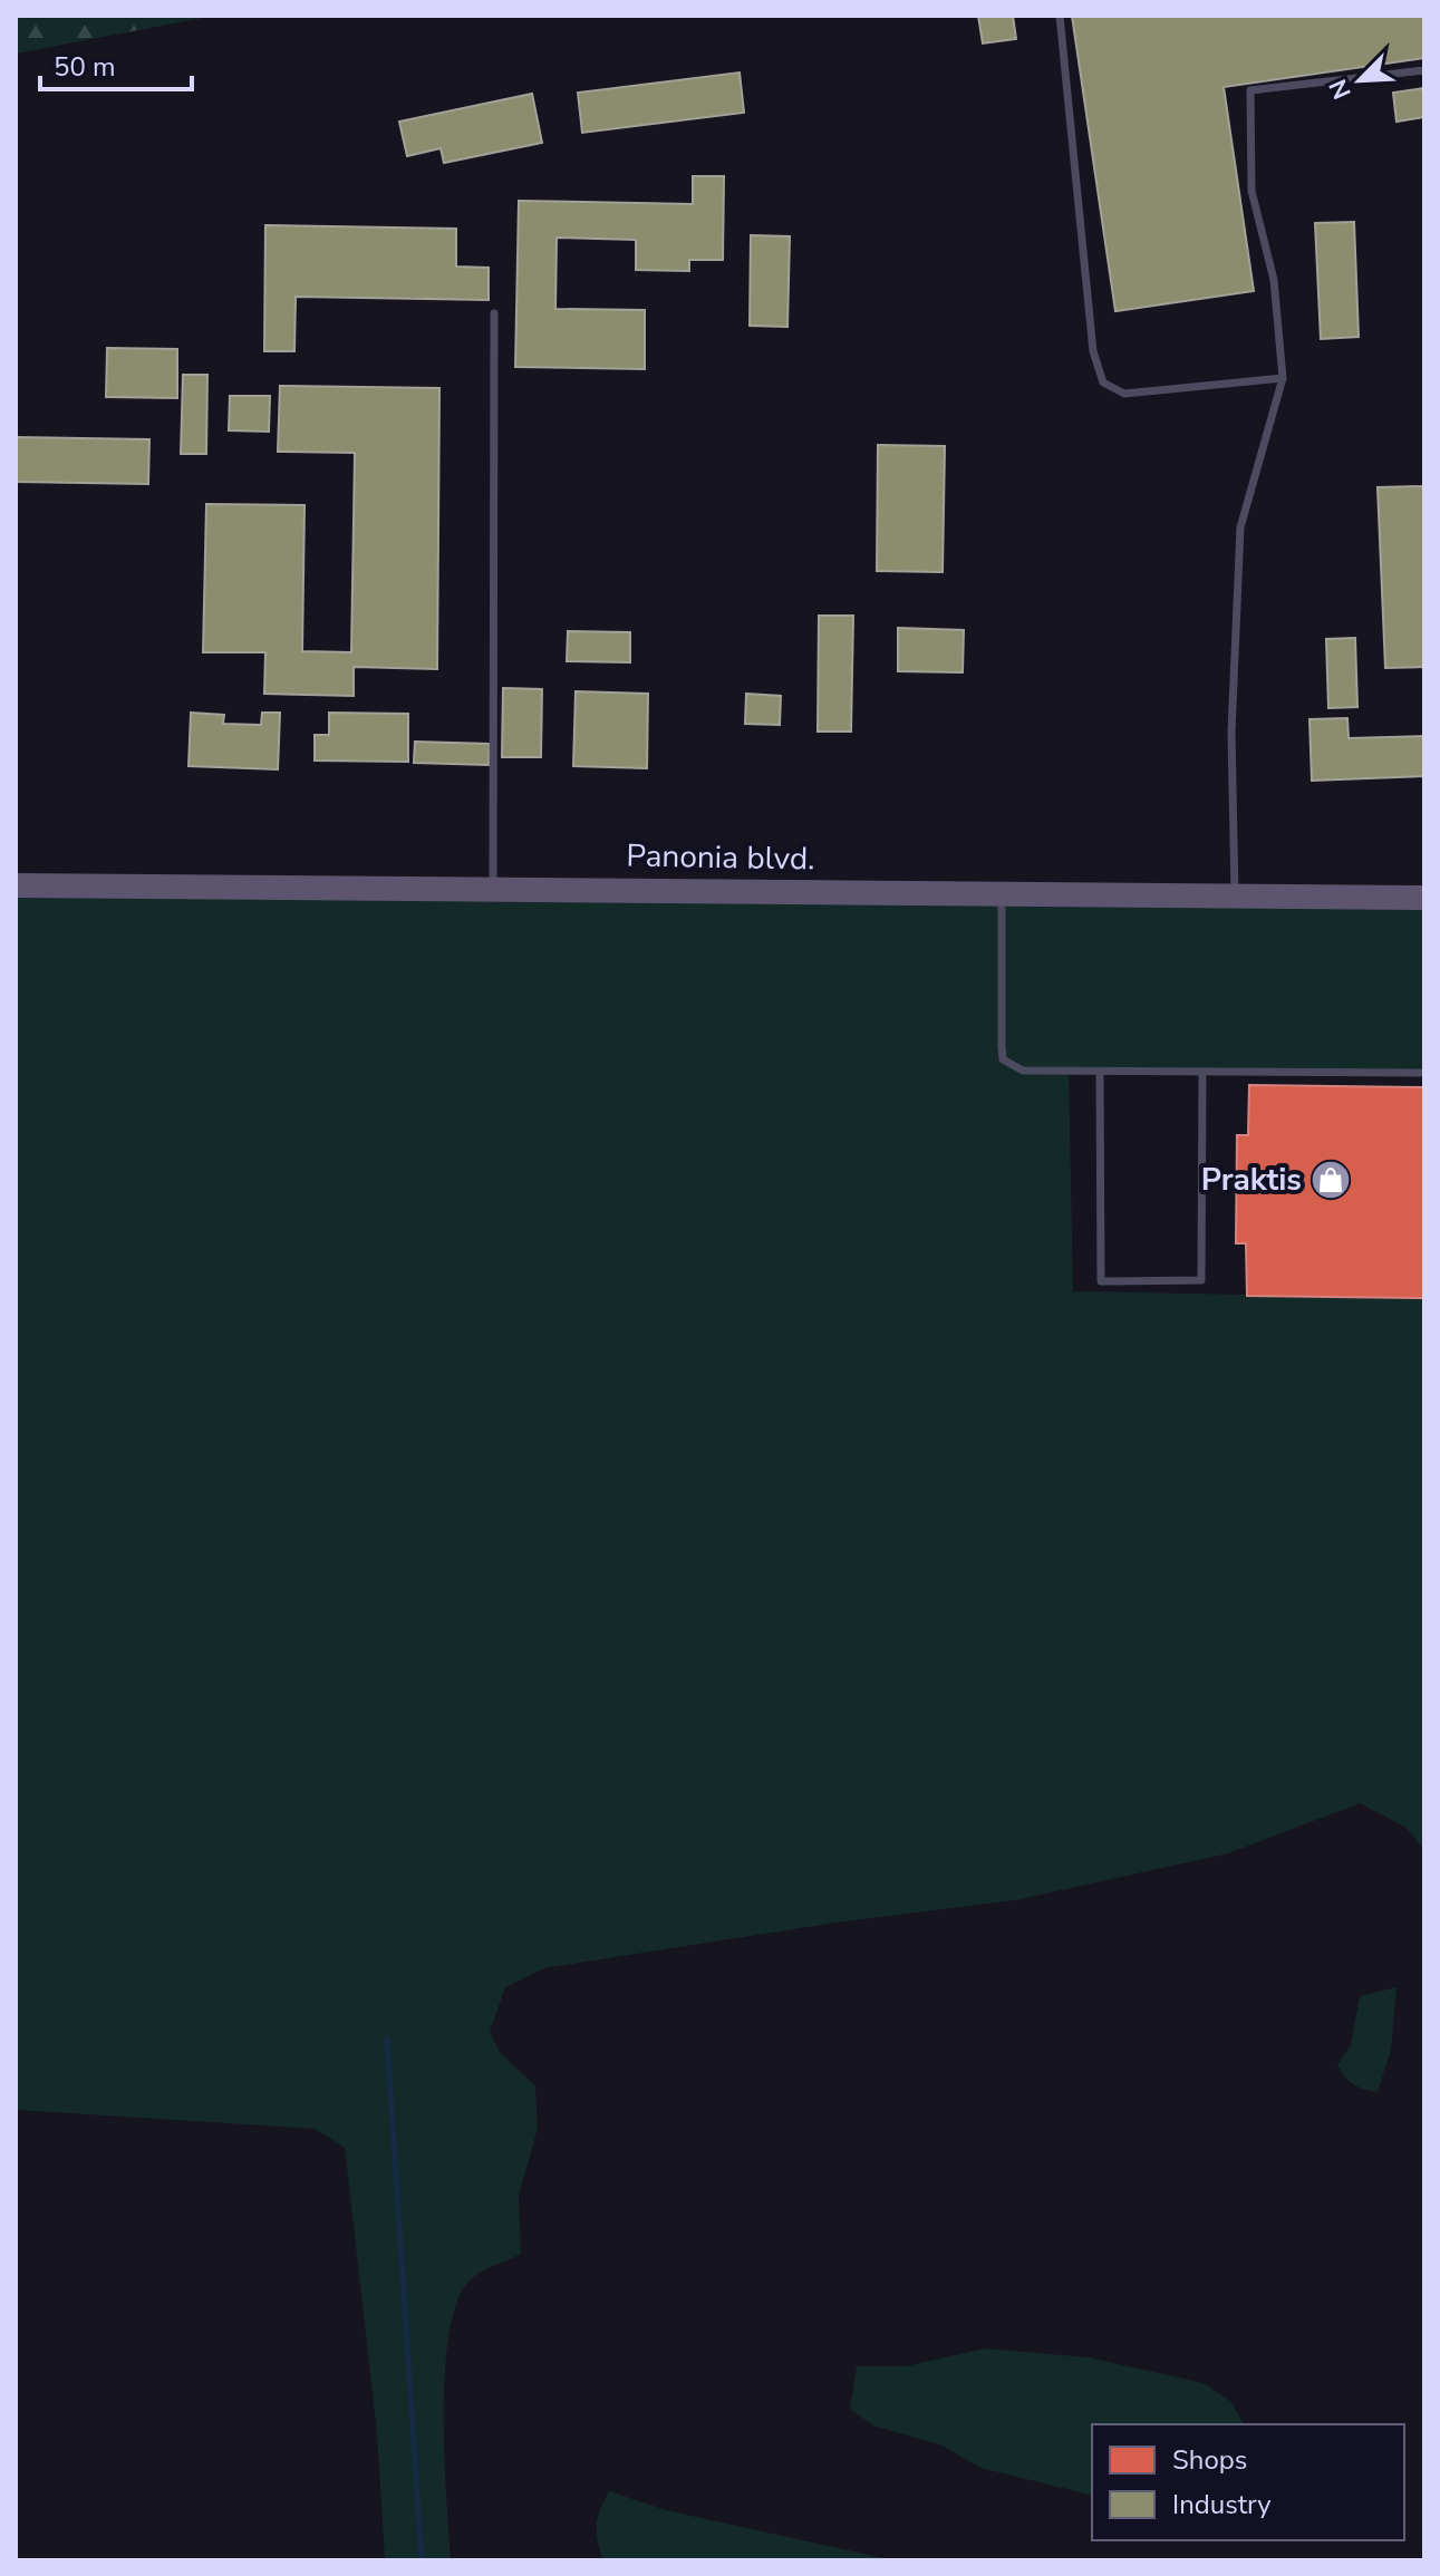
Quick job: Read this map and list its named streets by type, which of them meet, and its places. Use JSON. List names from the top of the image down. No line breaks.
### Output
{"streets":{"main road":["Panonia blvd."]},"places":{"shop":["Praktis"]},"legend":["Shops","Industry"],"scale_bar":"50 m","north":"bottom left"}
